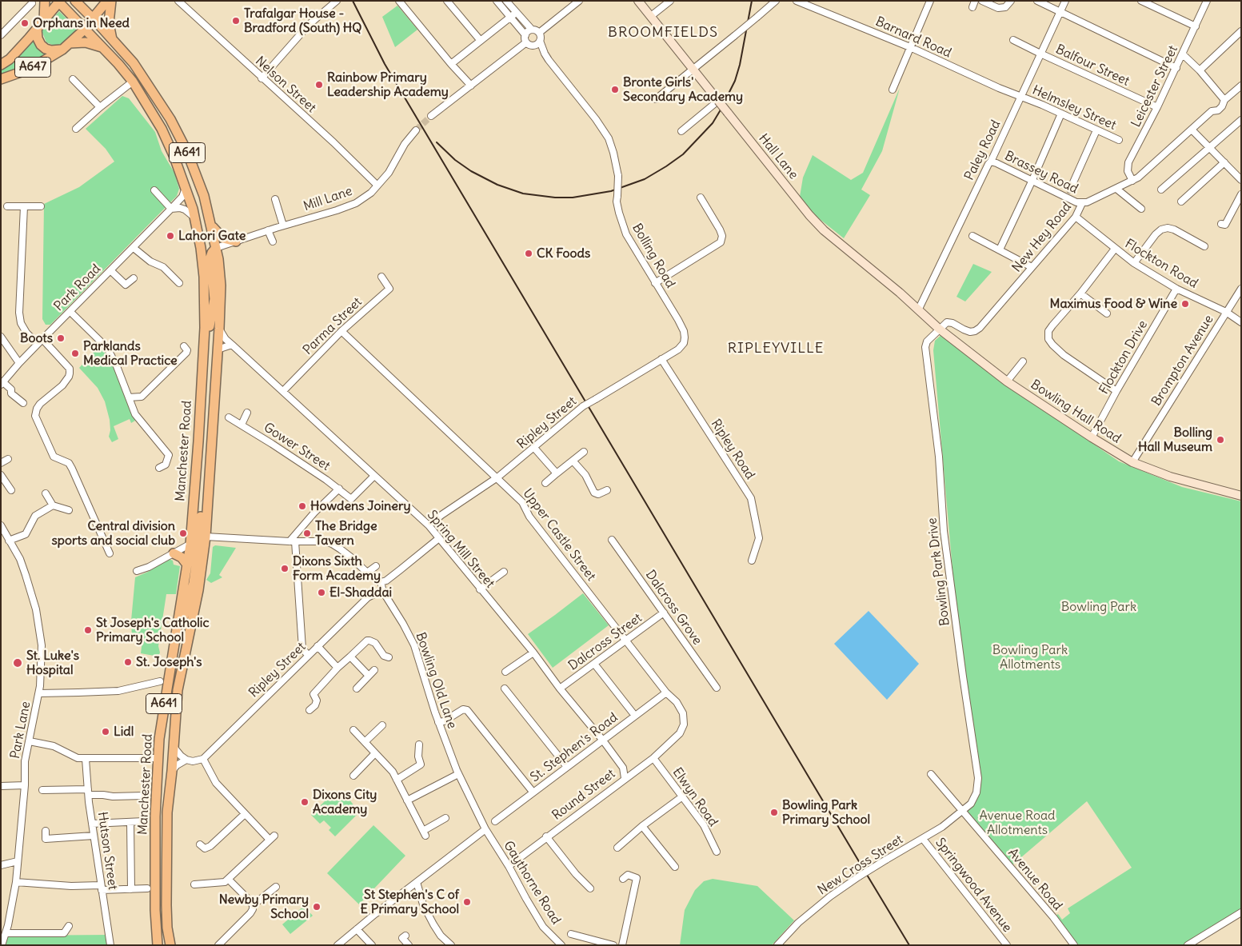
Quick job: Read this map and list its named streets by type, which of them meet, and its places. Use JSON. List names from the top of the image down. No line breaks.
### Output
{"streets":{"main road":["A647","A641","Manchester Road"],"street":["Barnard Road","Balfour Street","Nelson Street","Leicester Street","Helmsley Street","Paley Road","Hall Lane","Brassey Road","Mill Lane","New Hey Road","Bolling Road","Flockton Road","Park Road","Parma Street","Flockton Drive","Brompton Avenue","Bowling Hall Road","Ripley Street","Gower Street","Ripley Road","Upper Castle Street","Spring Mill Street","Bowling Park Drive","Dalcross Grove","Dalcross Street","Bowling Old Lane","Park Lane","St. Stephen's Road","Round Street","Elwyn Road","Hutson Street","New Cross Street","Avenue Road","Gaythorne Road","Springwood Avenue"]},"crossings":[["Barnard Road","Helmsley Street"],["Barnard Road","Paley Road"],["Balfour Street","Leicester Street"],["Balfour Street","Paley Road"],["A647","Manchester Road"],["Nelson Street","Mill Lane"],["Leicester Street","New Hey Road"],["Helmsley Street","Paley Road"],["Paley Road","Hall Lane"],["Paley Road","Brassey Road"],["Paley Road","Bowling Hall Road"],["Hall Lane","Bowling Hall Road"],["Brassey Road","New Hey Road"],["Mill Lane","Manchester Road"],["New Hey Road","Flockton Road"],["New Hey Road","Bowling Hall Road"],["New Hey Road","Bowling Park Drive"],["Bolling Road","Ripley Street"],["Flockton Road","Flockton Drive"],["Flockton Road","Brompton Avenue"],["Park Road","Manchester Road"],["Parma Street","Upper Castle Street"],["Parma Street","Spring Mill Street"],["Flockton Drive","Bowling Hall Road"],["Brompton Avenue","Bowling Hall Road"],["Bowling Hall Road","Bowling Park Drive"],["Ripley Street","Ripley Road"],["Ripley Street","Upper Castle Street"],["Ripley Street","Spring Mill Street"],["Ripley Street","Bowling Old Lane"],["Gower Street","Spring Mill Street"],["Manchester Road","Spring Mill Street"],["Upper Castle Street","Dalcross Street"],["Upper Castle Street","St. Stephen's Road"],["Upper Castle Street","Round Street"],["Spring Mill Street","Dalcross Street"],["Spring Mill Street","St. Stephen's Road"],["Spring Mill Street","Round Street"],["Bowling Park Drive","New Cross Street"],["Bowling Park Drive","Avenue Road"],["Dalcross Grove","Dalcross Street"],["Bowling Old Lane","Gaythorne Road"],["Round Street","Elwyn Road"],["Round Street","Gaythorne Road"],["New Cross Street","Avenue Road"],["New Cross Street","Springwood Avenue"]],"districts":["BROOMFIELDS","RIPLEYVILLE"],"parks":["Bowling Park","Bowling Park Allotments","Avenue Road Allotments"],"places":["Trafalgar House - Bradford (South) HQ","Orphans in Need","Rainbow Primary Leadership Academy","Bronte Girls' Secondary Academy","Lahori Gate","CK Foods","Maximus Food & Wine","Boots","Parklands Medical Practice","Bolling Hall Museum","Howdens Joinery","Central division sports and social club","The Bridge Tavern","Dixons Sixth Form Academy","El-Shaddai","St Joseph's Catholic Primary School","St. Joseph's","St. Luke's Hospital","Lidl","Dixons City Academy","Bowling Park Primary School","St Stephen's C of E Primary School","Newby Primary School"]}
